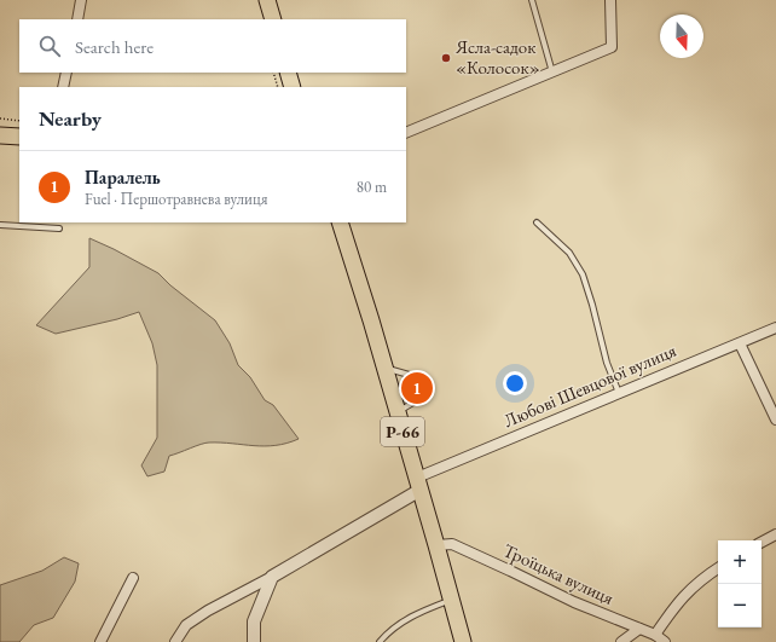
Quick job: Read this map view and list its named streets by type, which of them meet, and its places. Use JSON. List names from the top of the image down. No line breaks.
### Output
{"streets":{"main road":["Р-66"],"street":["Любові Шевцової вулиця","Троїцька вулиця"]},"crossings":[["Любові Шевцової вулиця","Р-66"],["Р-66","Троїцька вулиця"]],"places":["Ясла-садок «Колосок»"],"north":"bottom","page":{"search":"Search here","heading":"Nearby","list":[{"mark":"1","name":"Паралель","note":"Fuel · Першотравнева вулиця","value":"80 m"}],"pins":"1","map_buttons":["+","−"]}}
